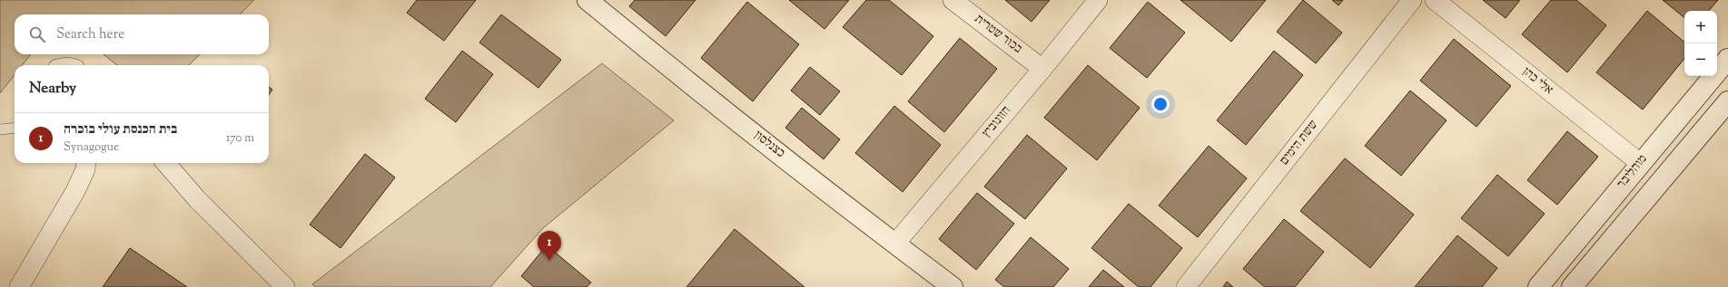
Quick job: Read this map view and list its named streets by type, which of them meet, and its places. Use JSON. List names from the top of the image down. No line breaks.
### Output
{"streets":{"street":["בכור שטרית","אלי כהן","חזונוביץ","ששת הימים","כצנלסון","מוהליבר"]},"crossings":[["בכור שטרית","חזונוביץ"],["אלי כהן","מוהליבר"],["חזונוביץ","כצנלסון"]],"page":{"map_buttons":["+","−"],"search":"Search here","heading":"Nearby","list":[{"mark":"1","name":"בית הכנסת עולי בוכרה","note":"Synagogue","value":"170 m"}],"pins":"1"}}
